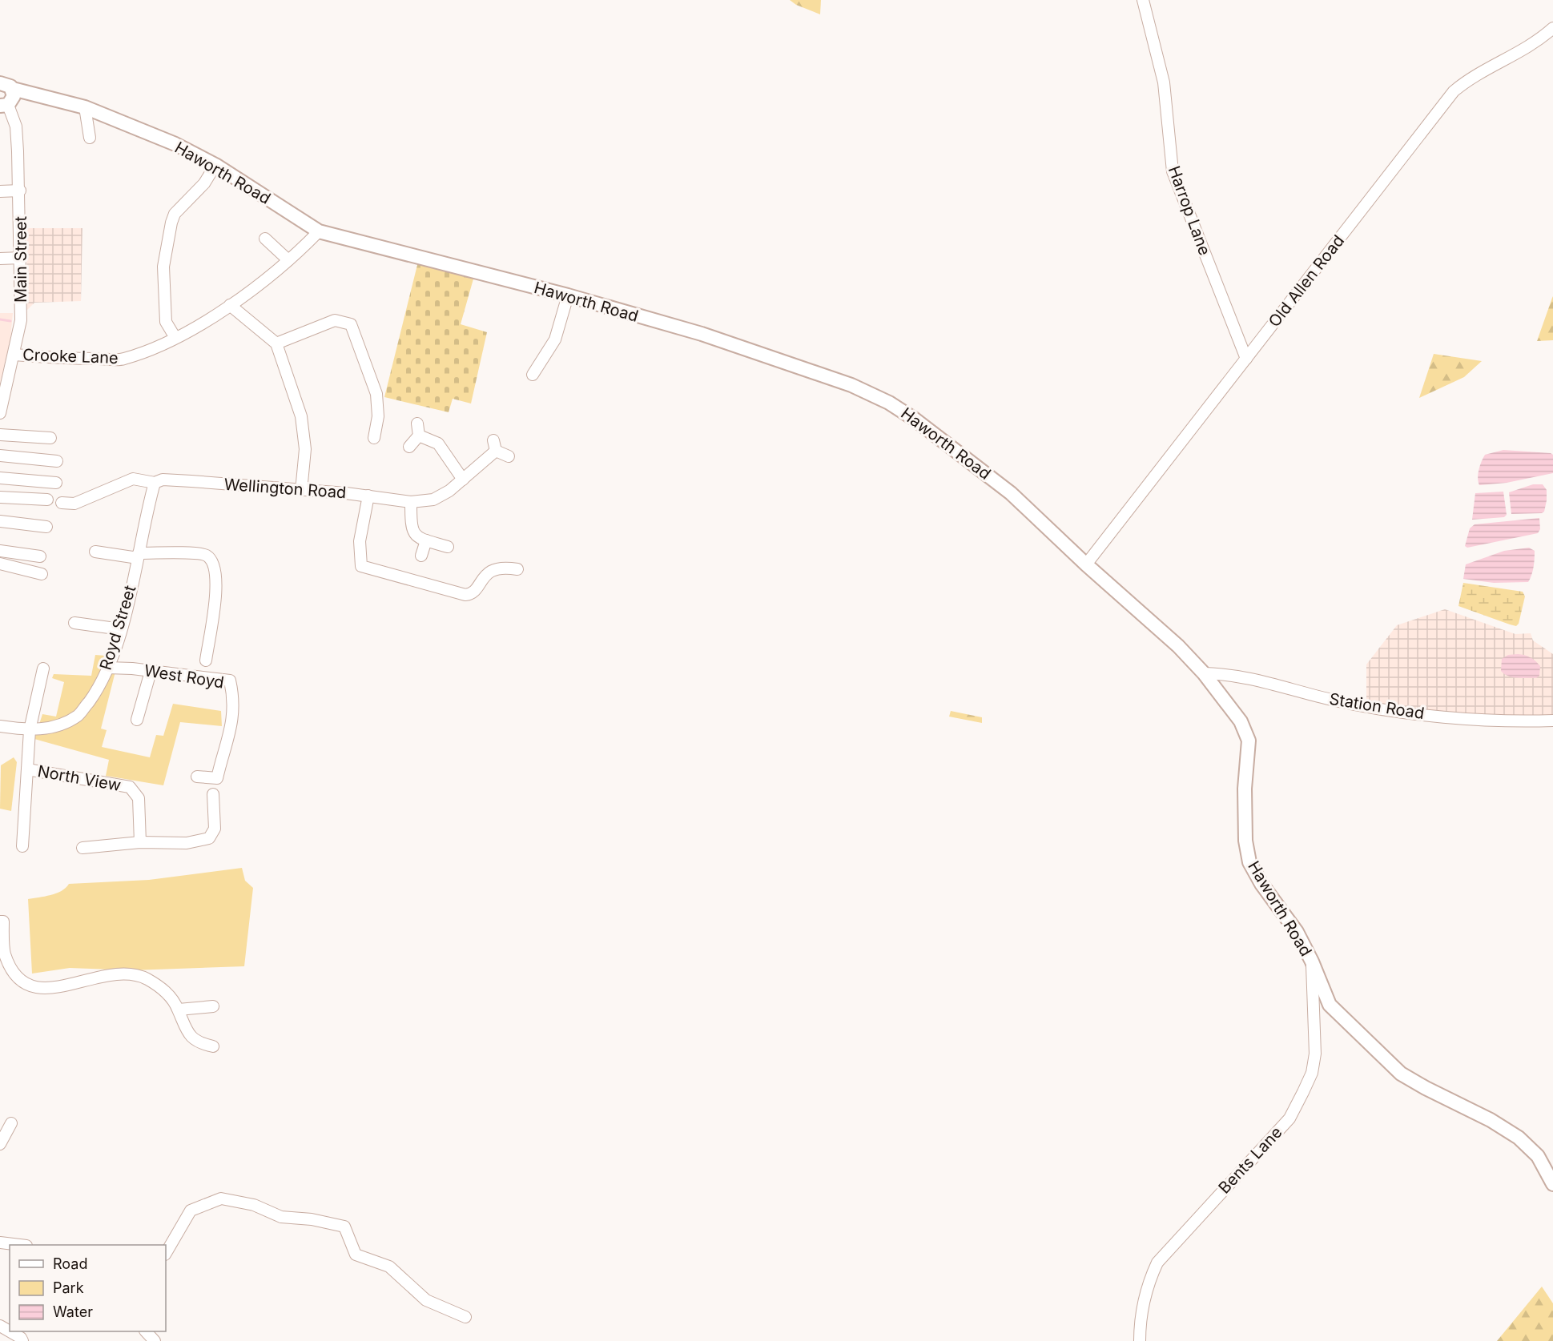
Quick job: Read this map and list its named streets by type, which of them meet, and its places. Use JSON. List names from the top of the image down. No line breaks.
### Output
{"streets":{"main road":["Haworth Road"],"street":["Harrop Lane","Main Street","Old Allen Road","Crooke Lane","Wellington Road","Royd Street","West Royd","Station Road","North View","Bents Lane"]},"crossings":[["Haworth Road","Main Street"],["Haworth Road","Old Allen Road"],["Haworth Road","Station Road"],["Haworth Road","Bents Lane"],["Harrop Lane","Old Allen Road"],["Main Street","Crooke Lane"],["Wellington Road","Royd Street"],["Royd Street","West Royd"]],"legend":["Road","Park","Water"]}
